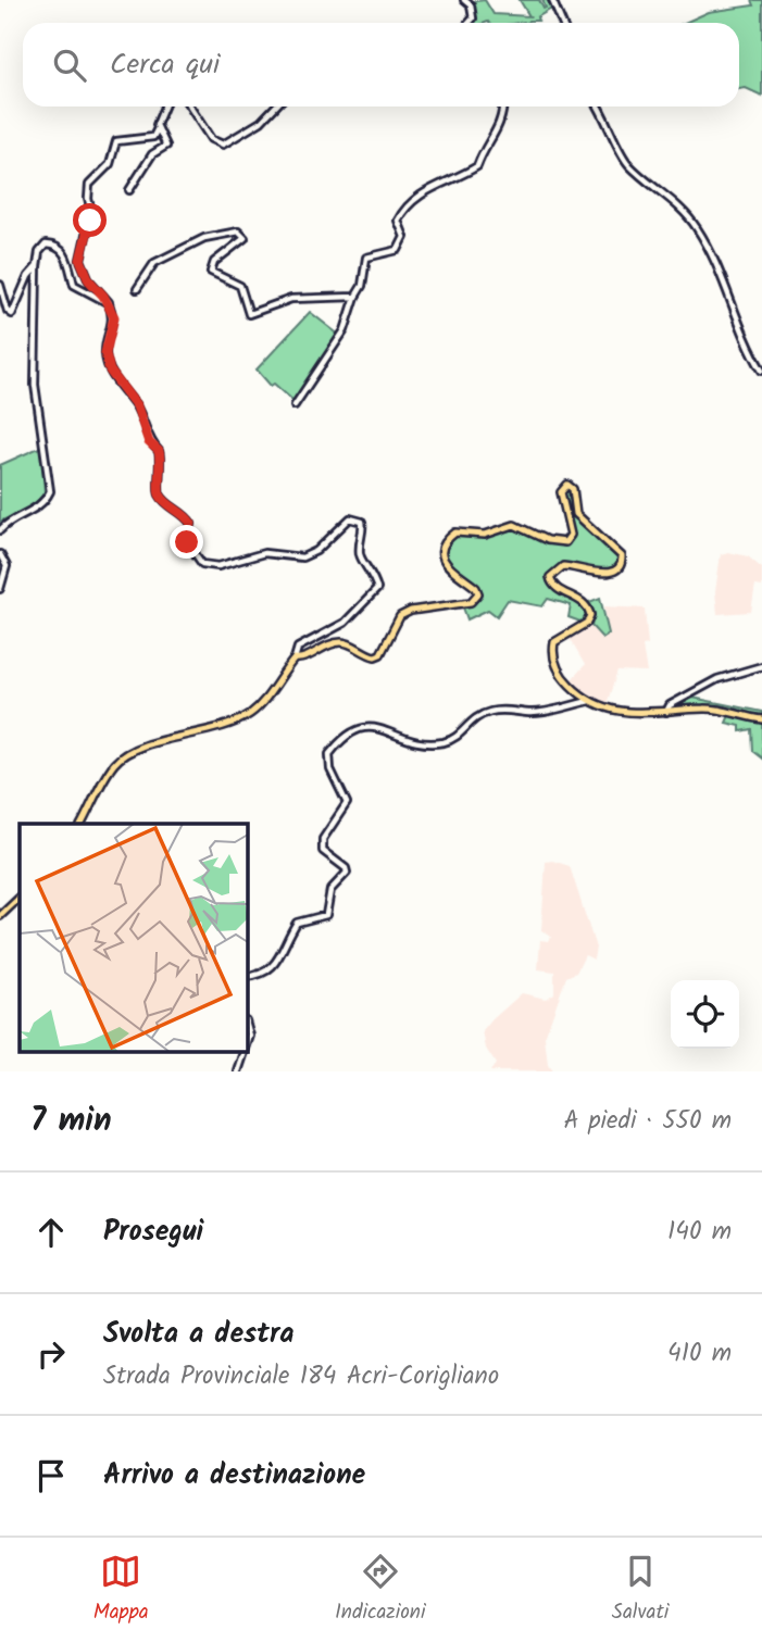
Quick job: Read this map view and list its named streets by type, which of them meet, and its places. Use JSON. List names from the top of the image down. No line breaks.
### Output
{"page":{"search":"Cerca qui","heading":["7 min","A piedi · 550 m"],"list":[["Prosegui","140 m"],["Svolta a destra","Strada Provinciale 184 Acri-Corigliano","410 m"],"Arrivo a destinazione"],"nav":["Mappa","Indicazioni","Salvati"]}}
